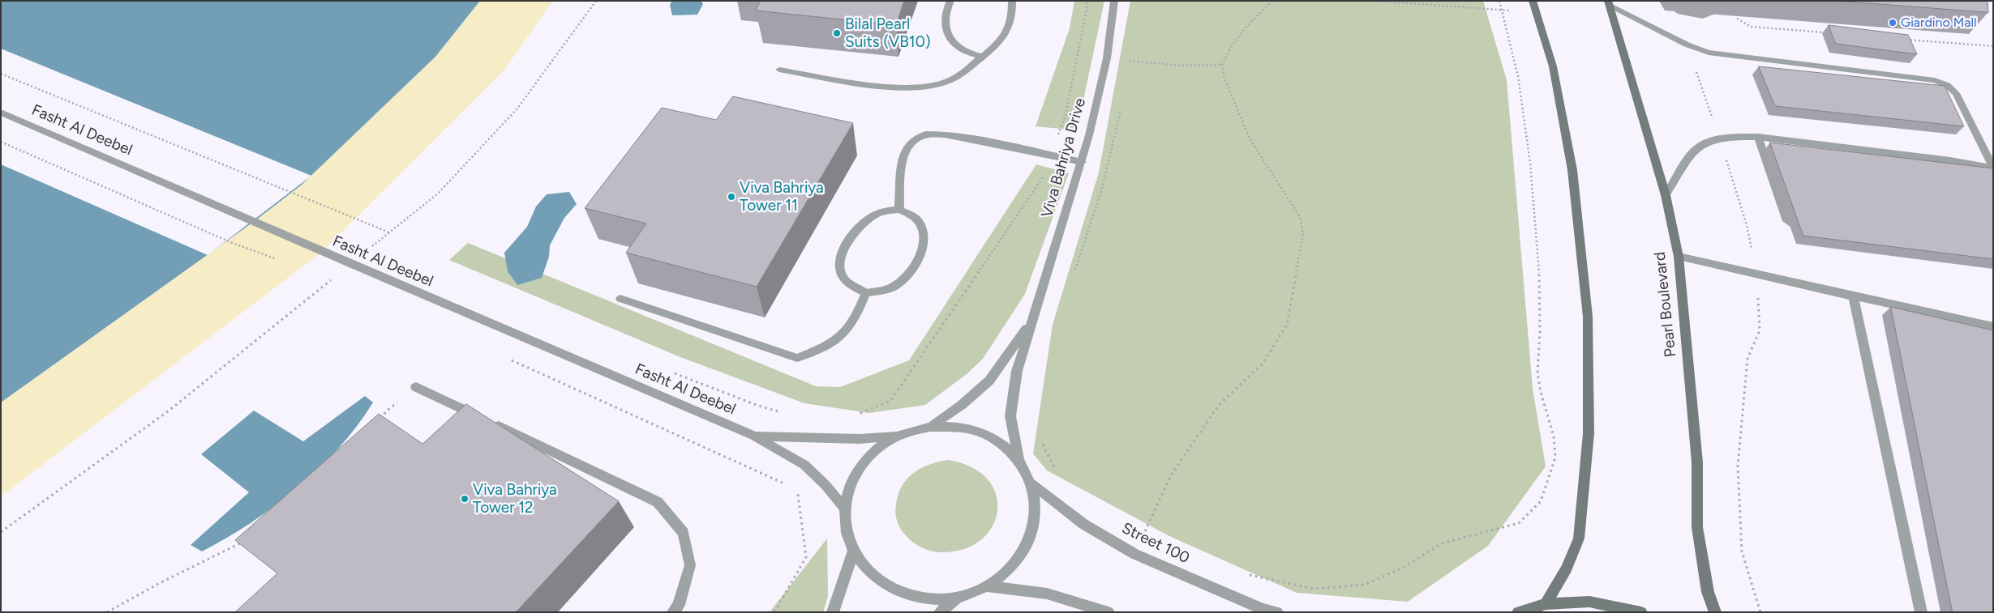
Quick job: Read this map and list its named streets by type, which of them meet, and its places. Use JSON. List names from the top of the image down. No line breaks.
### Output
{"streets":{"main road":["Pearl Boulevard"],"street":["Fasht Al Deebel","Viva Bahriya Drive","Street 100"]},"places":["Giardino Mall","Bilal Pearl Suits (VB10)","Viva Bahriya Tower 11","Viva Bahriya Tower 12"]}
